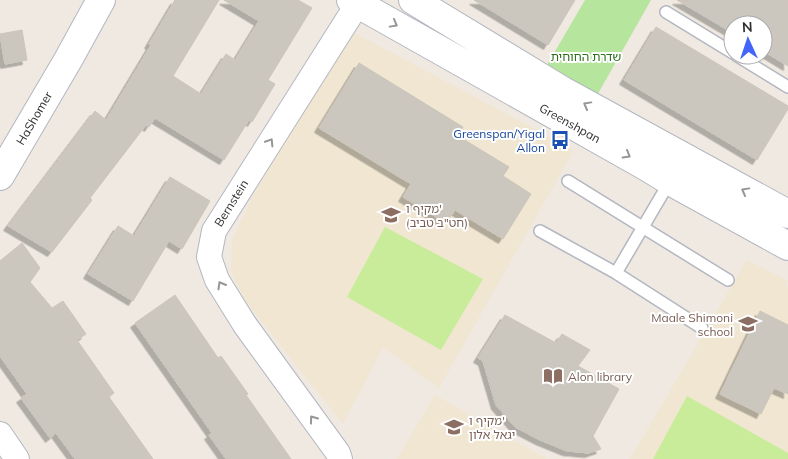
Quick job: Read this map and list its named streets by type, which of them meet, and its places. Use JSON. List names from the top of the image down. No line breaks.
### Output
{"streets":{"street":["HaShomer","Greenshpan","Bernstein"]},"crossings":[["Greenshpan","Bernstein"]],"one_way":["Bernstein"],"parks":["שדרת החוחית"],"places":{"bus stop":["Greenspan/Yigal Allon"],"school or university":["מקיף ו' (חט\"ב טביב)","Maale Shimoni school","מקיף ו' יגאל אלון"],"library":["Alon library"]},"north":"top"}
